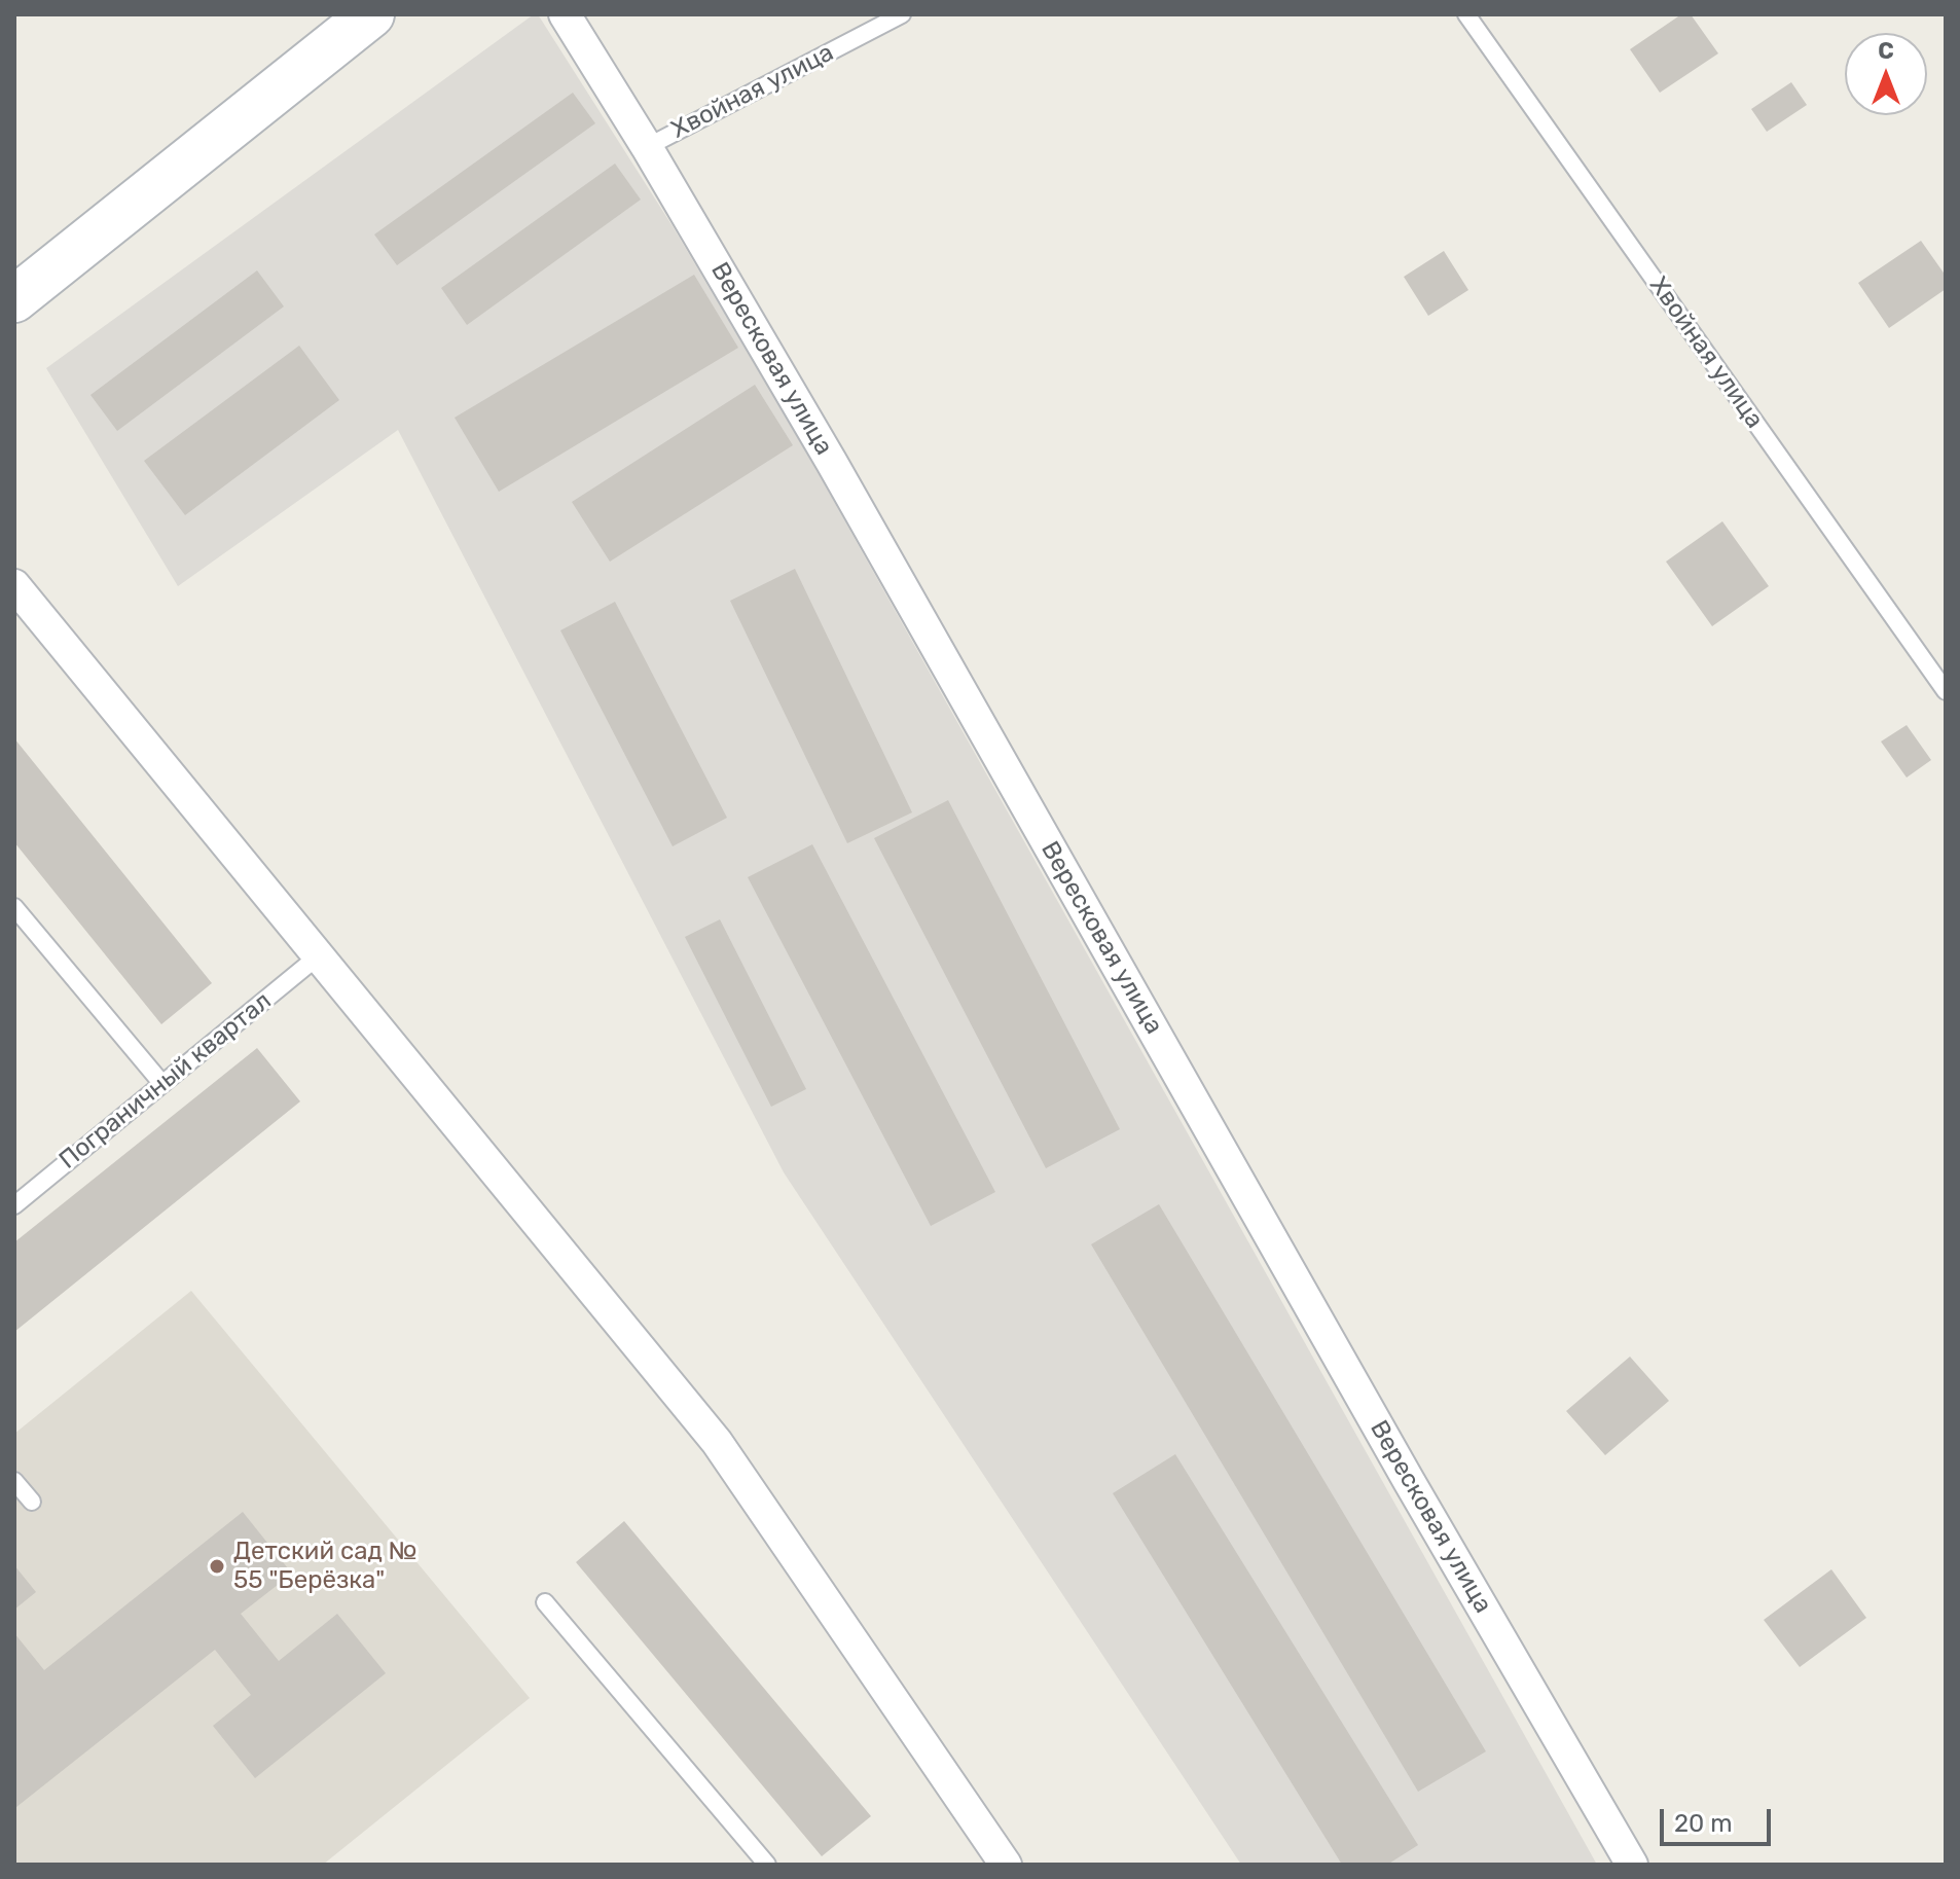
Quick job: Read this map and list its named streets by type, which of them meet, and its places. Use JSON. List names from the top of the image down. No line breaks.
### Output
{"streets":{"street":["Вересковая улица"],"lane":["Хвойная улица","Пограничный квартал"]},"crossings":[["Хвойная улица","Вересковая улица"]],"places":["Детский сад № 55 \"Берёзка\""],"scale_bar":"20 m","north":"top"}
